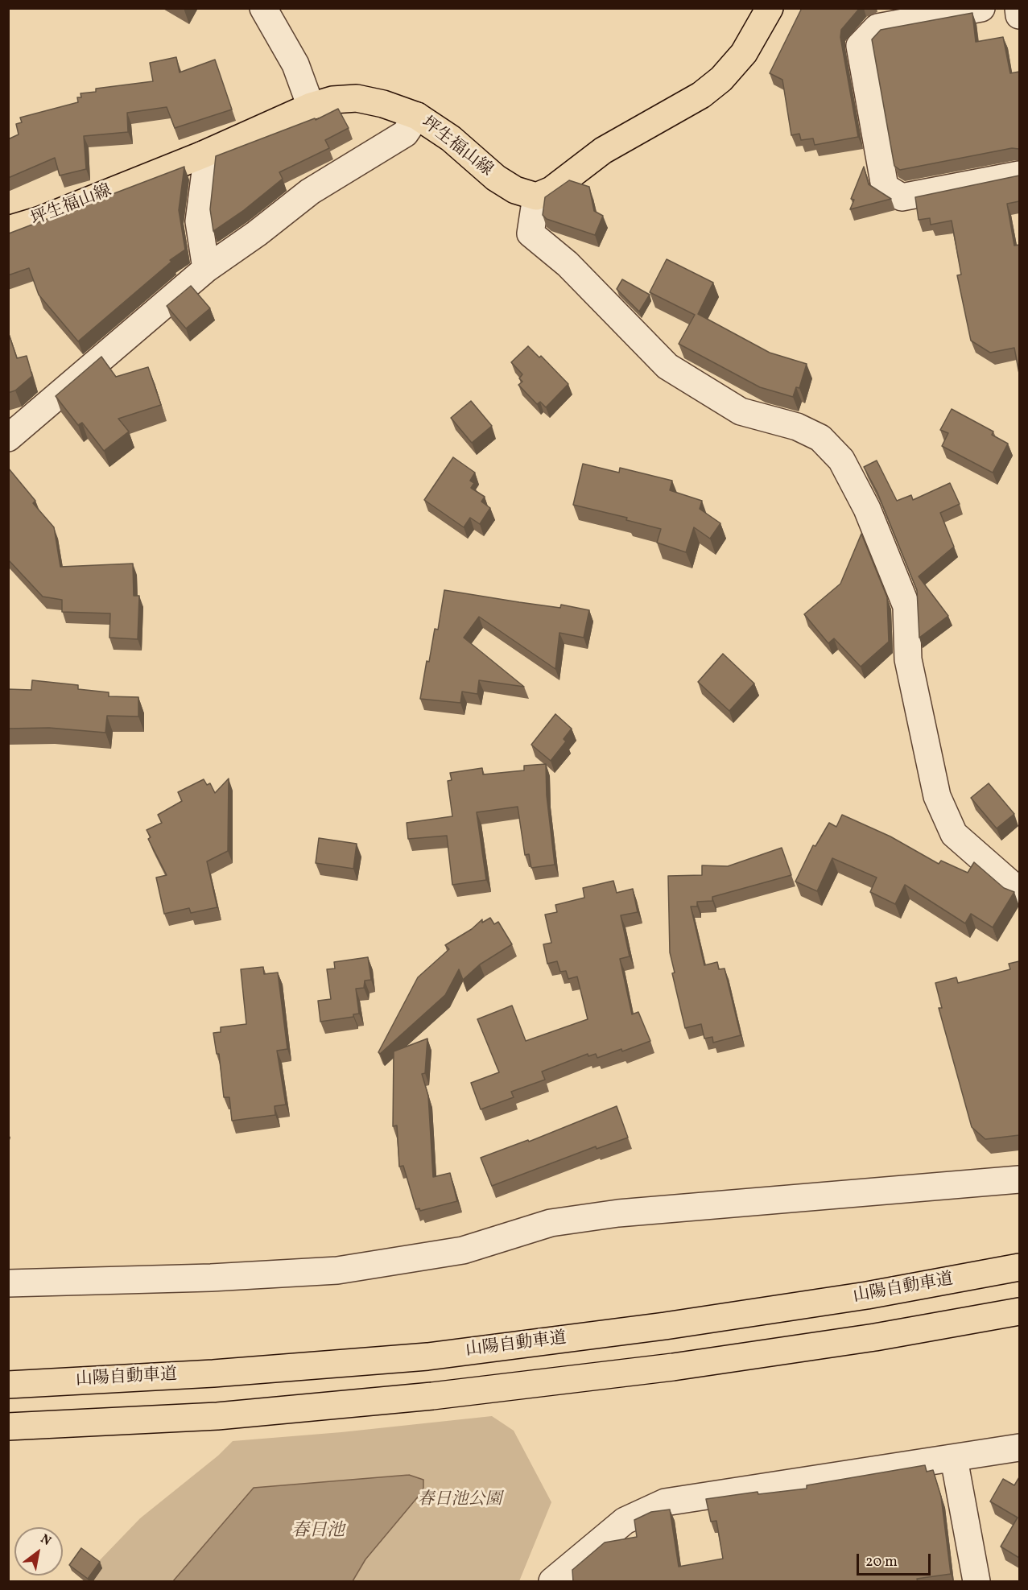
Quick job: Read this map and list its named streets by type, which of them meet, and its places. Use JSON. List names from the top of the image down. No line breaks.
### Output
{"streets":{"main road":["坪生福山線","山陽自動車道"]},"water":["春日池"],"parks":["春日池公園"],"scale_bar":"20 m","north":"top right"}
